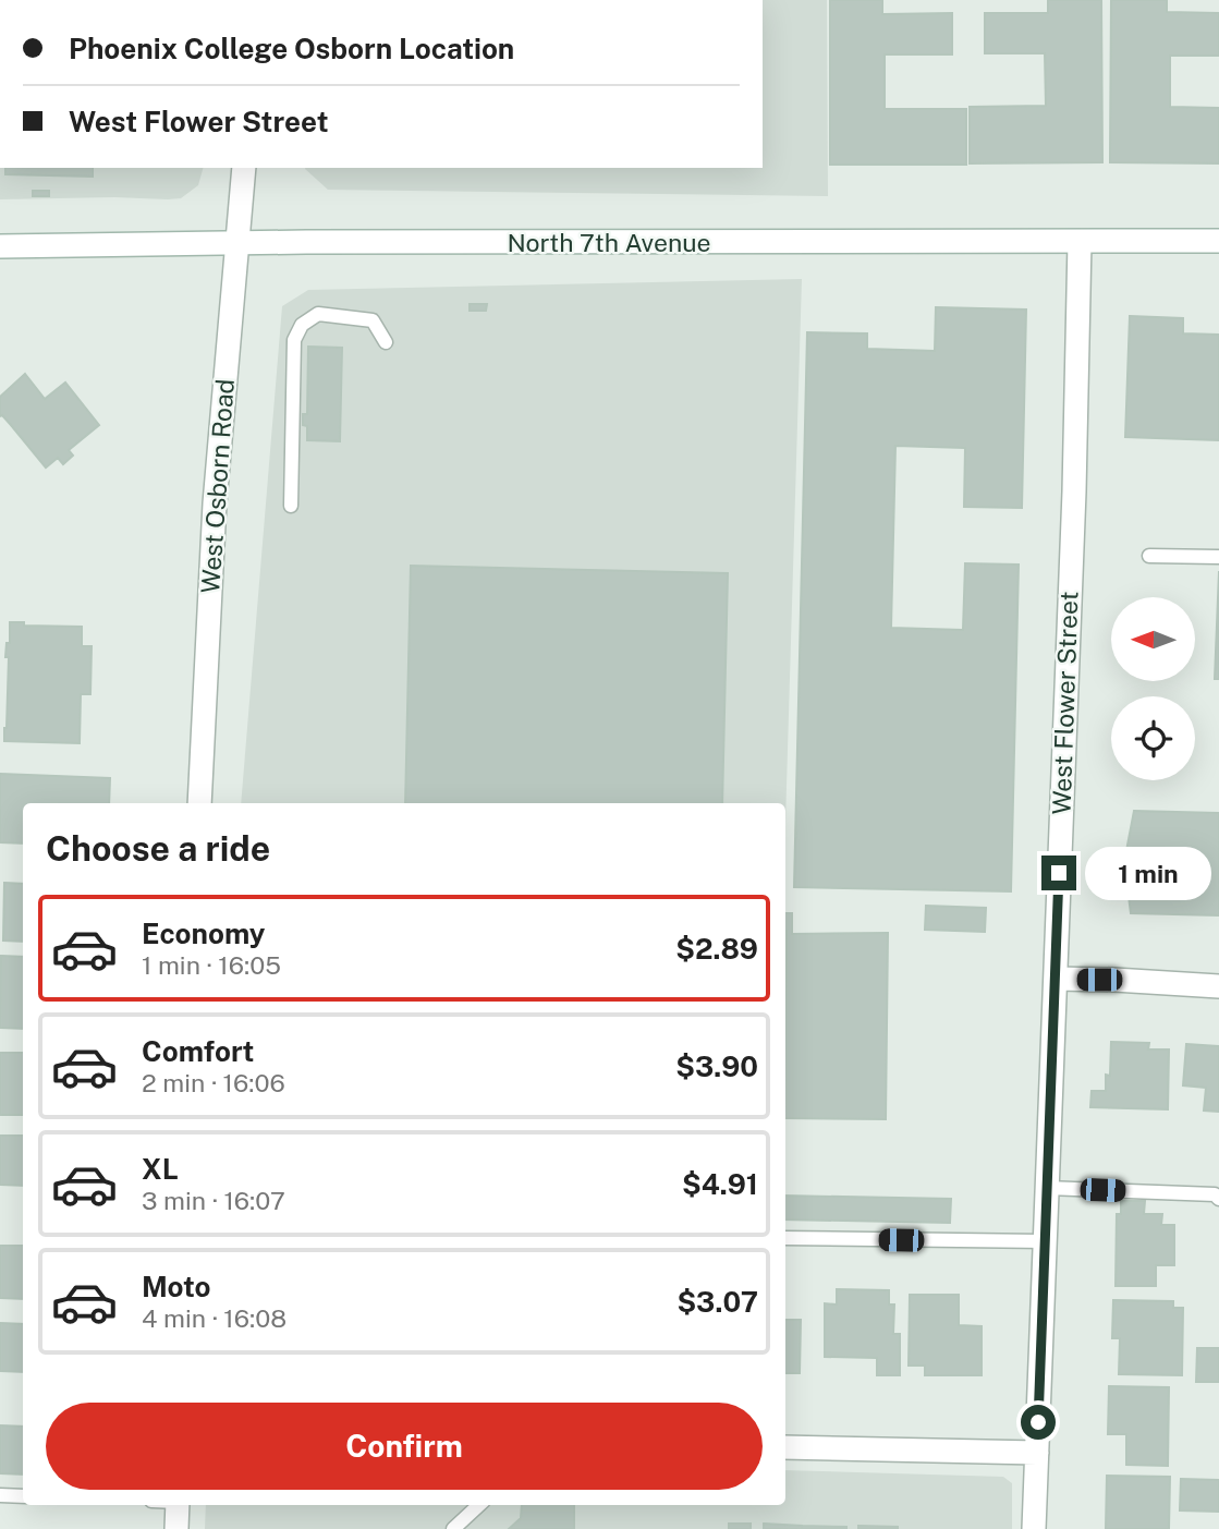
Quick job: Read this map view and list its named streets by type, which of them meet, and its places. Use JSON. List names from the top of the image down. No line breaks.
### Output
{"streets":{"street":["North 7th Avenue","West Osborn Road","West Flower Street"]},"crossings":[["North 7th Avenue","West Osborn Road"],["North 7th Avenue","West Flower Street"]],"north":"left","page":{"banner":["Phoenix College Osborn Location","West Flower Street"],"heading":"Choose a ride","bubble":"1 min","list":[{"name":"Economy","note":"1 min · 16:05","value":"$2.89"},{"name":"Comfort","note":"2 min · 16:06","value":"$3.90"},{"name":"XL","note":"3 min · 16:07","value":"$4.91"},{"name":"Moto","note":"4 min · 16:08","value":"$3.07"}],"buttons":"Confirm"}}
